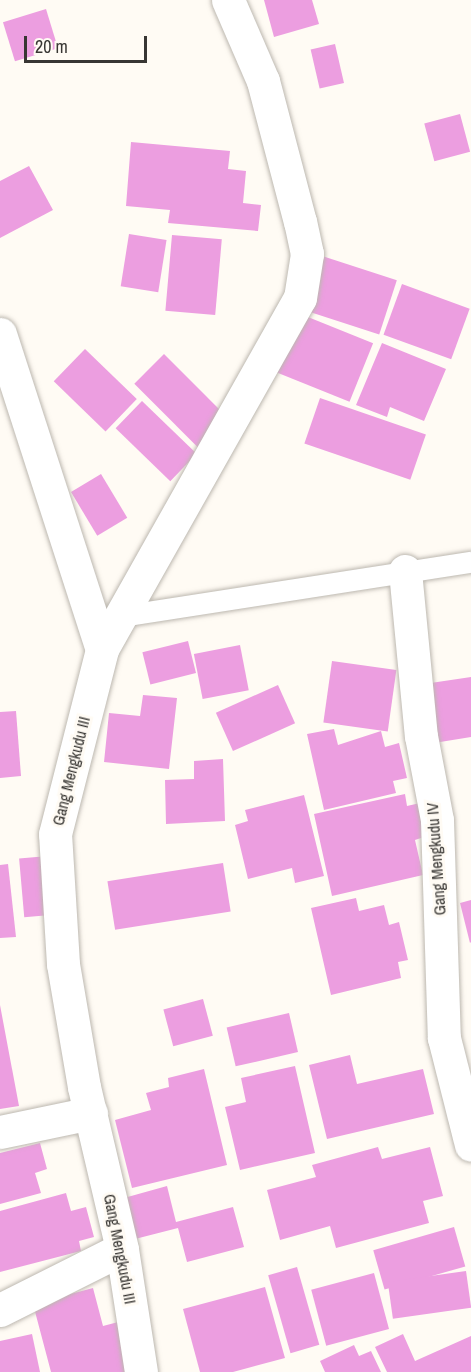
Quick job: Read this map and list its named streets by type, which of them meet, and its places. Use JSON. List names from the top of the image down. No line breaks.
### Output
{"streets":{"street":["Gang Mengkudu III","Gang Mengkudu IV"]},"scale_bar":"20 m"}
